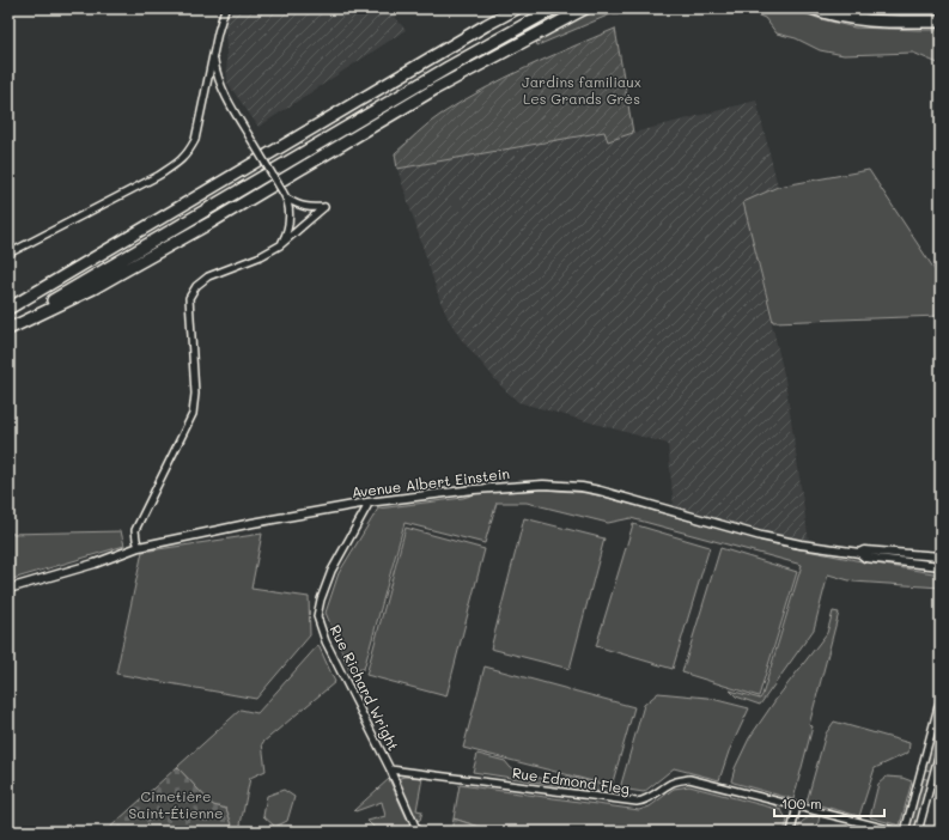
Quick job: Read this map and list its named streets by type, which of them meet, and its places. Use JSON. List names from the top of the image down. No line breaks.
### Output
{"streets":{"street":["Avenue Albert Einstein","Rue Richard Wright","Rue Edmond Fleg"]},"crossings":[["Avenue Albert Einstein","Rue Richard Wright"],["Rue Richard Wright","Rue Edmond Fleg"]],"parks":["Jardins familiaux Les Grands Grès","Cimetière Saint-Étienne"],"scale_bar":"100 m"}
